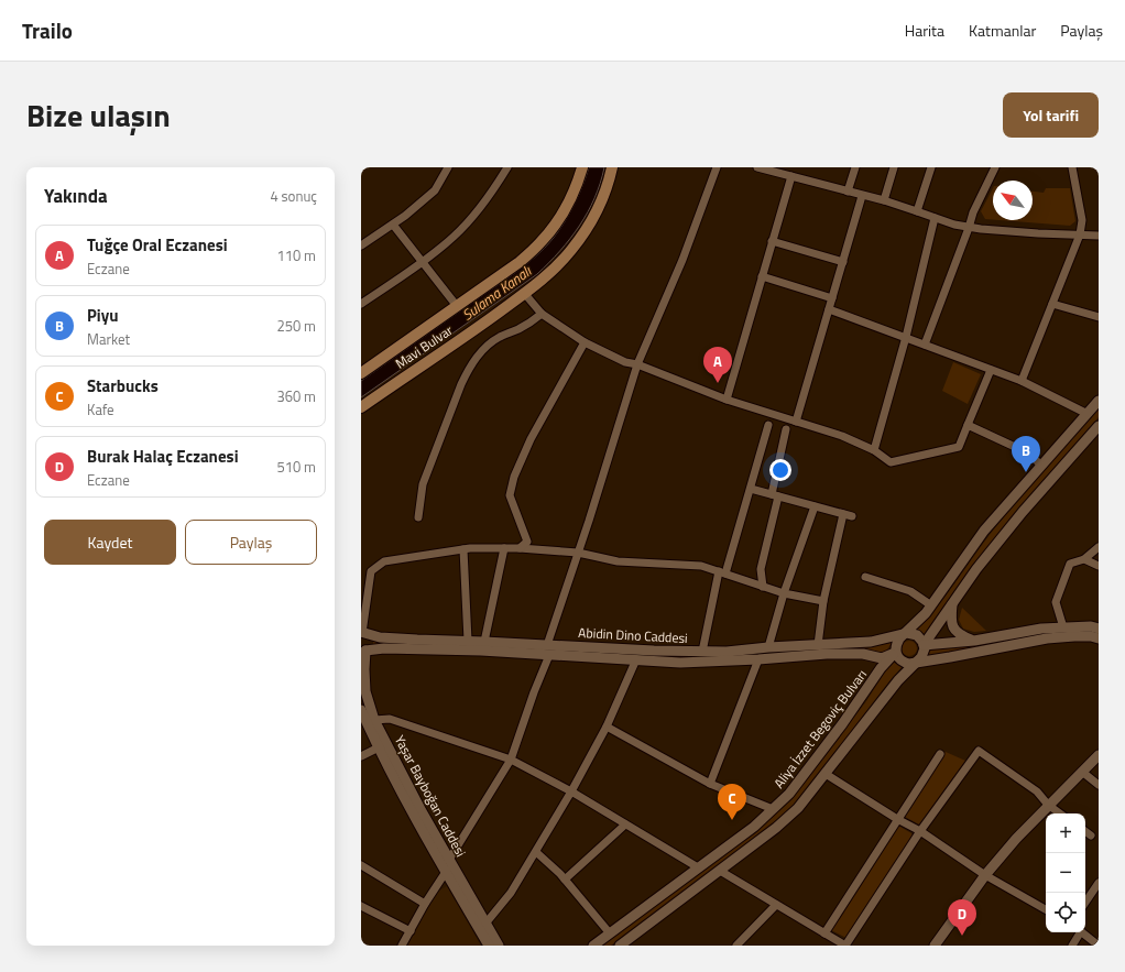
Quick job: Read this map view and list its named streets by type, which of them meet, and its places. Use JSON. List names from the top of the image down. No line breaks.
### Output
{"streets":{"main road":["Mavi Bulvar","Abidin Dino Caddesi","Aliya İzzet Begoviç Bulvarı","Yaşar Bayboğan Caddesi"]},"crossings":[["Abidin Dino Caddesi","Aliya İzzet Begoviç Bulvarı"],["Abidin Dino Caddesi","Yaşar Bayboğan Caddesi"]],"water":["Sulama Kanalı"],"north":"top left","page":{"header":"Trailo","nav":["Harita","Katmanlar","Paylaş"],"title":"Bize ulaşın","buttons":["Yol tarifi",["Kaydet","Paylaş"]],"heading":["Yakında","4 sonuç"],"list":[{"mark":"A","name":"Tuğçe Oral Eczanesi","note":"Eczane","value":"110 m"},{"mark":"B","name":"Piyu","note":"Market","value":"250 m"},{"mark":"C","name":"Starbucks","note":"Kafe","value":"360 m"},{"mark":"D","name":"Burak Halaç Eczanesi","note":"Eczane","value":"510 m"}],"pins":["A","B","C","D"],"map_buttons":["+","−"]}}
